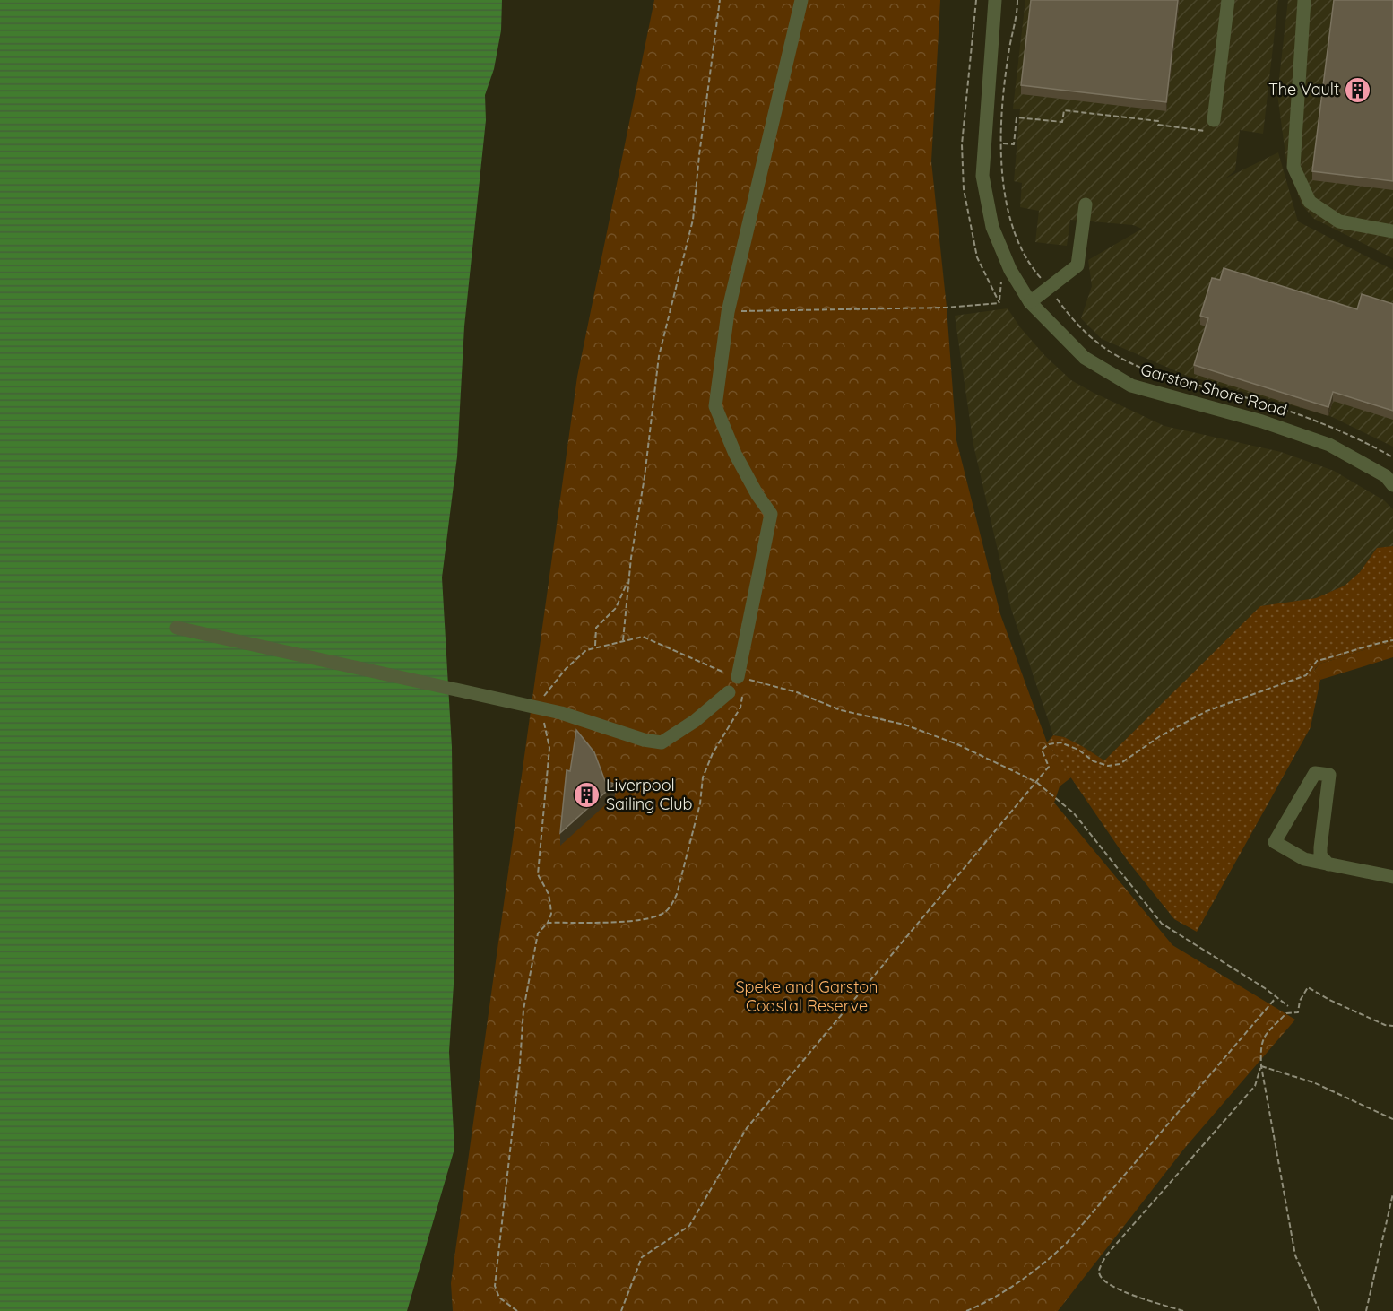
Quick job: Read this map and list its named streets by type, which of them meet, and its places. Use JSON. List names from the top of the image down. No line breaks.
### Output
{"streets":{"street":["Garston Shore Road"]},"parks":["Speke and Garston Coastal Reserve"],"places":{"building":["The Vault","Liverpool Sailing Club"]}}
